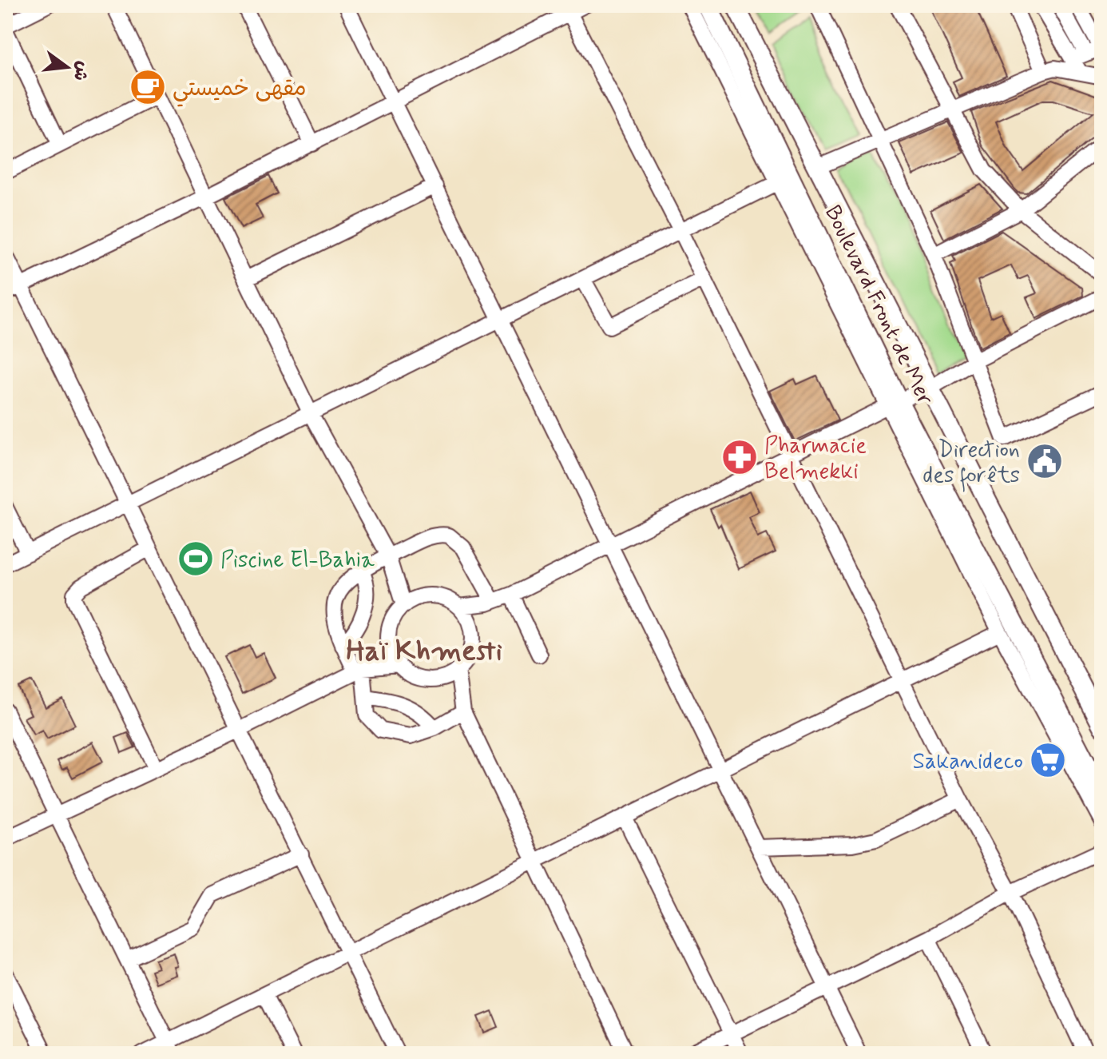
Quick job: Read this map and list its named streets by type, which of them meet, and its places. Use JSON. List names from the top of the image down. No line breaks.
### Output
{"streets":{"main road":["Boulevard Front de Mer"]},"districts":["Haï Khmesti"],"places":{"cafe":["مقهى خميستي"],"pharmacy":["Pharmacie Belmekki"],"public building":["Direction des forêts"],"sports":["Piscine El-Bahia"],"supermarket":["Sakanideco"]},"north":"right"}
